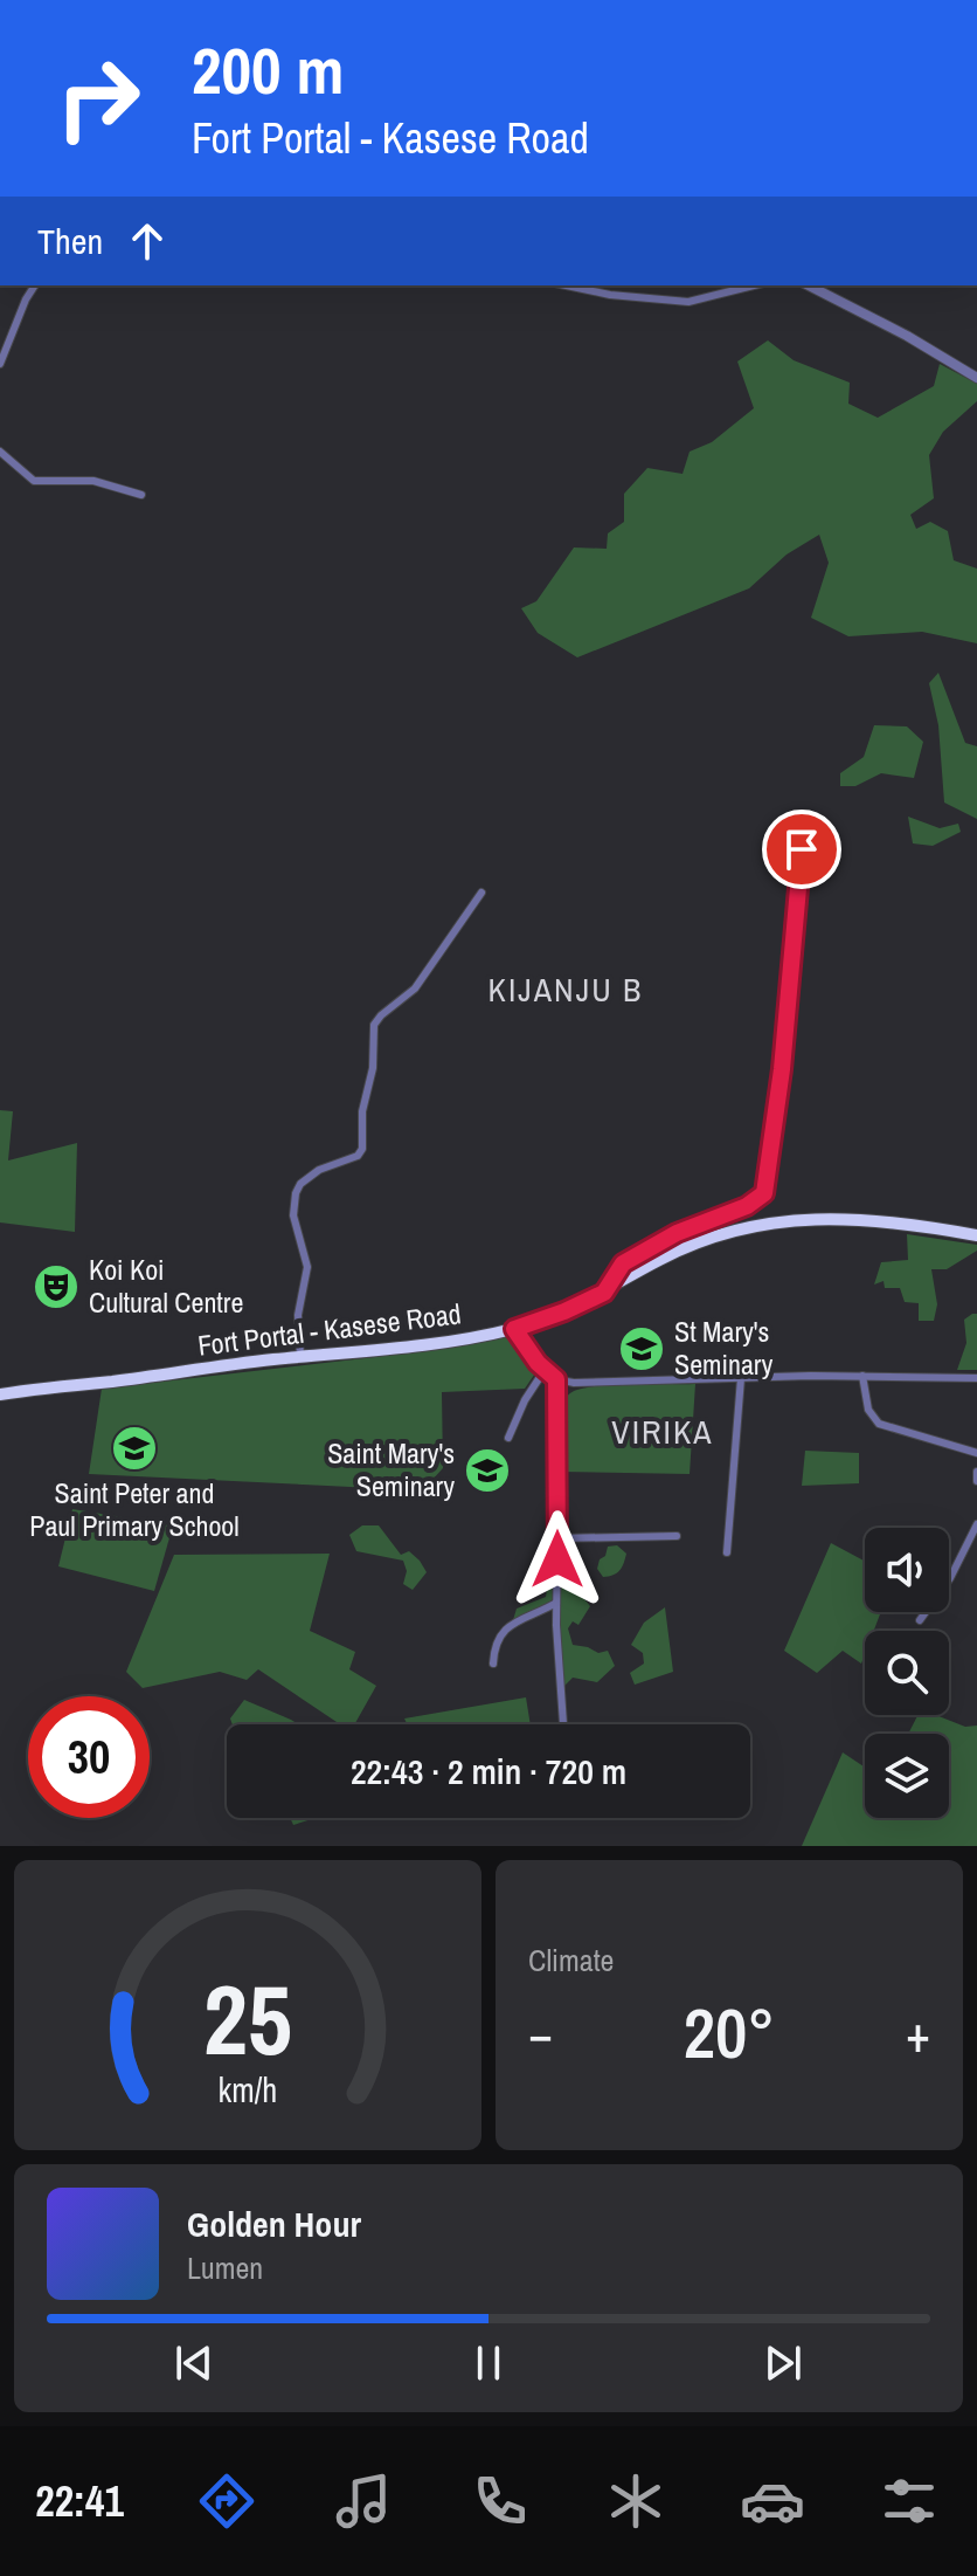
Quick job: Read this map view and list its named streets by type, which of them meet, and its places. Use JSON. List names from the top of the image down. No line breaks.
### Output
{"streets":{"highway":["Fort Portal - Kasese Road"]},"districts":["KIJANJU B","VIRIKA"],"places":{"theatre":["Koi Koi Cultural Centre"],"school or university":["St Mary's Seminary","Saint Peter and Paul Primary School","Saint Mary's Seminary"]},"page":{"turn":["200 m","Fort Portal - Kasese Road"],"then":"Then","limit":"30","trip":"22:43 · 2 min · 720 m","tile":"Climate","heat":["−","20°","+"],"song":["Golden Hour","Lumen"],"tabs":"22:41","gauge":["25","km/h"]}}
